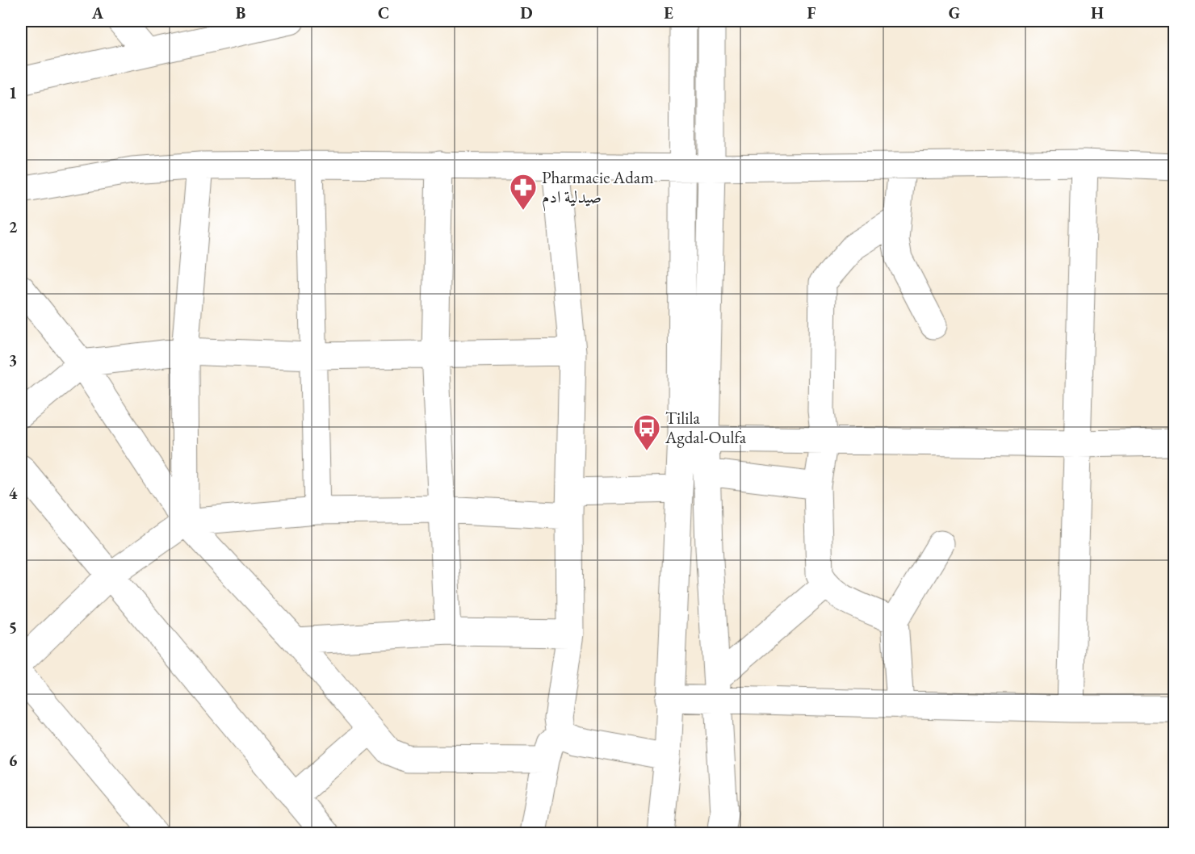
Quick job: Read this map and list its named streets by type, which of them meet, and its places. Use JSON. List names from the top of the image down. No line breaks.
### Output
{"places":{"pharmacy":["Pharmacie Adam صيدلية ادم"],"bus stop":["Tilila Agdal-Oulfa"]},"grid":{"columns":["A","B","C","D","E","F","G","H"],"rows":["1","2","3","4","5","6"]}}
